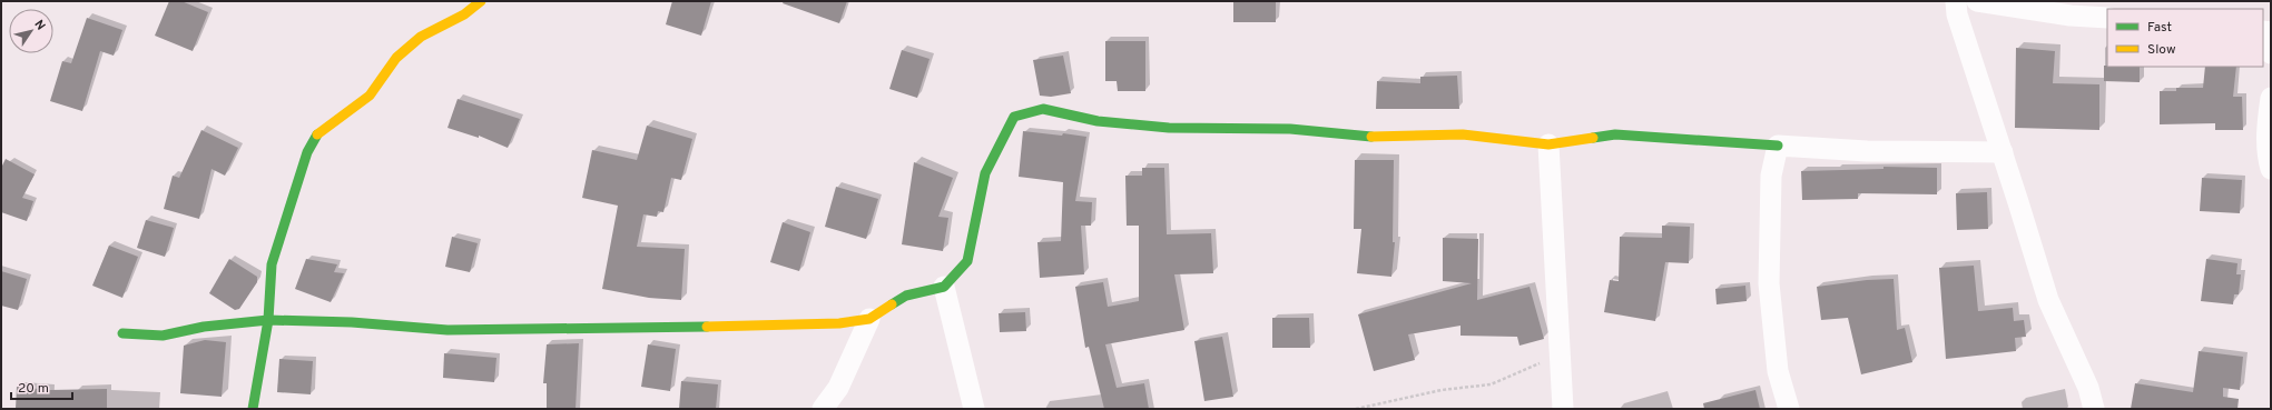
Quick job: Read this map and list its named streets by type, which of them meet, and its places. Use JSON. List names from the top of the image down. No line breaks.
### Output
{"legend":["Fast","Slow"],"scale_bar":"20 m","north":"top right"}
